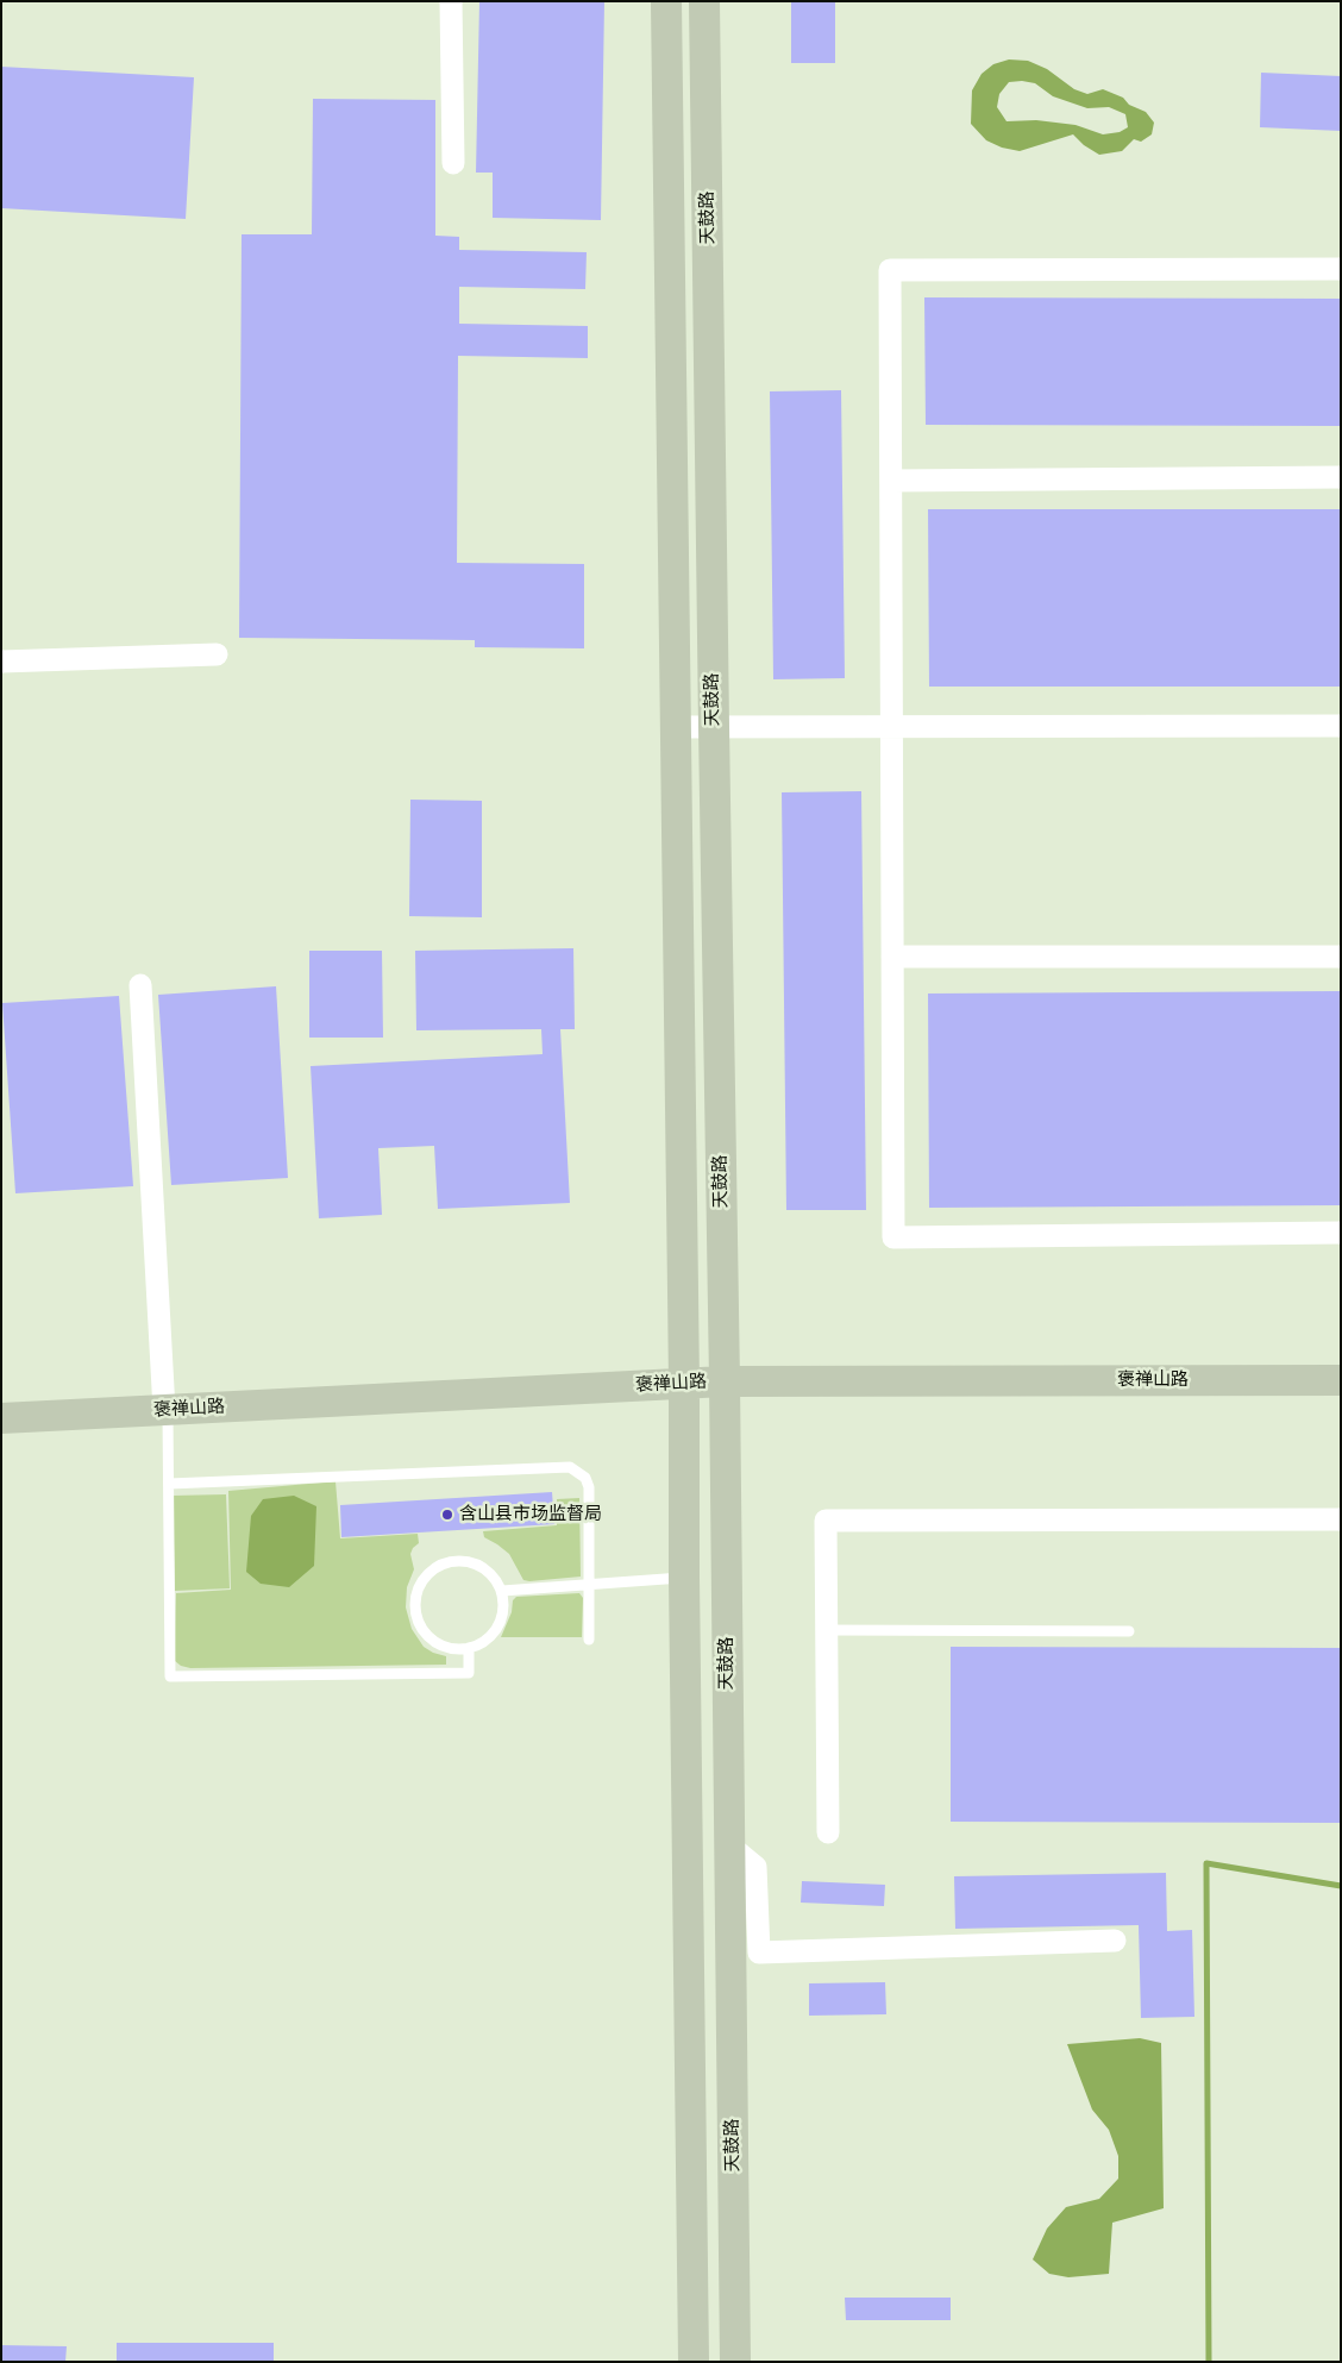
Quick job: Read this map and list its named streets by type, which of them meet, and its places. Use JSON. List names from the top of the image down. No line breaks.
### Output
{"streets":{"main road":["天鼓路","褒禅山路"]},"crossings":[["天鼓路","褒禅山路"]],"places":["含山县市场监督局"]}
